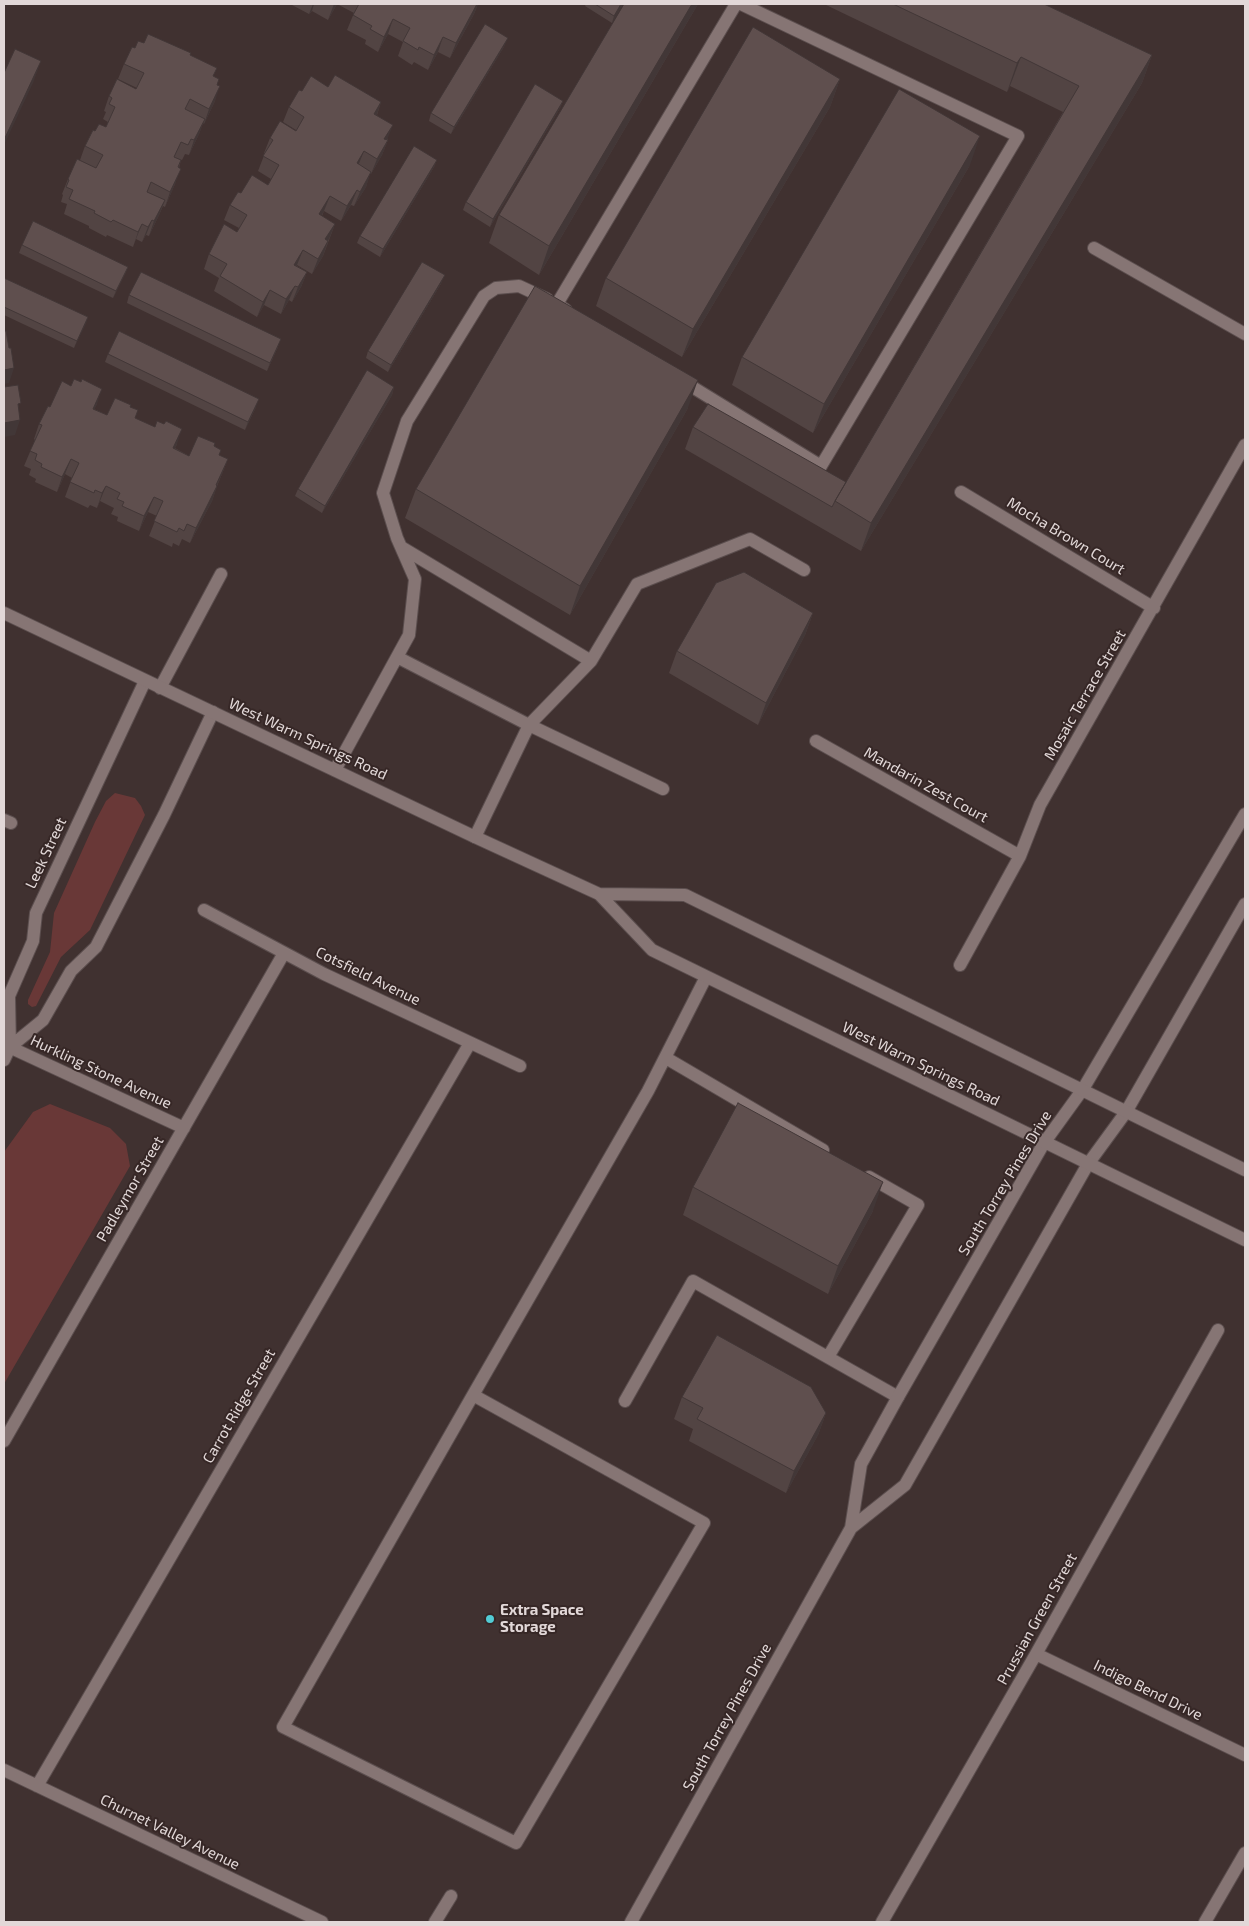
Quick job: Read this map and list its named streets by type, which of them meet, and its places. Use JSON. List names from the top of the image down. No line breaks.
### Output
{"streets":{"street":["Mocha Brown Court","Mosaic Terrace Street","West Warm Springs Road","Mandarin Zest Court","Leek Street","Cotsfield Avenue","Hurkling Stone Avenue","South Torrey Pines Drive","Padleymor Street","Carrot Ridge Street","Prussian Green Street","Indigo Bend Drive","Churnet Valley Avenue"]},"crossings":[["Mocha Brown Court","Mosaic Terrace Street"],["Mosaic Terrace Street","Mandarin Zest Court"],["West Warm Springs Road","Leek Street"],["West Warm Springs Road","South Torrey Pines Drive"],["Leek Street","Hurkling Stone Avenue"],["Cotsfield Avenue","Padleymor Street"],["Cotsfield Avenue","Carrot Ridge Street"],["Hurkling Stone Avenue","Padleymor Street"],["Carrot Ridge Street","Churnet Valley Avenue"],["Prussian Green Street","Indigo Bend Drive"]],"places":["Extra Space Storage"]}
